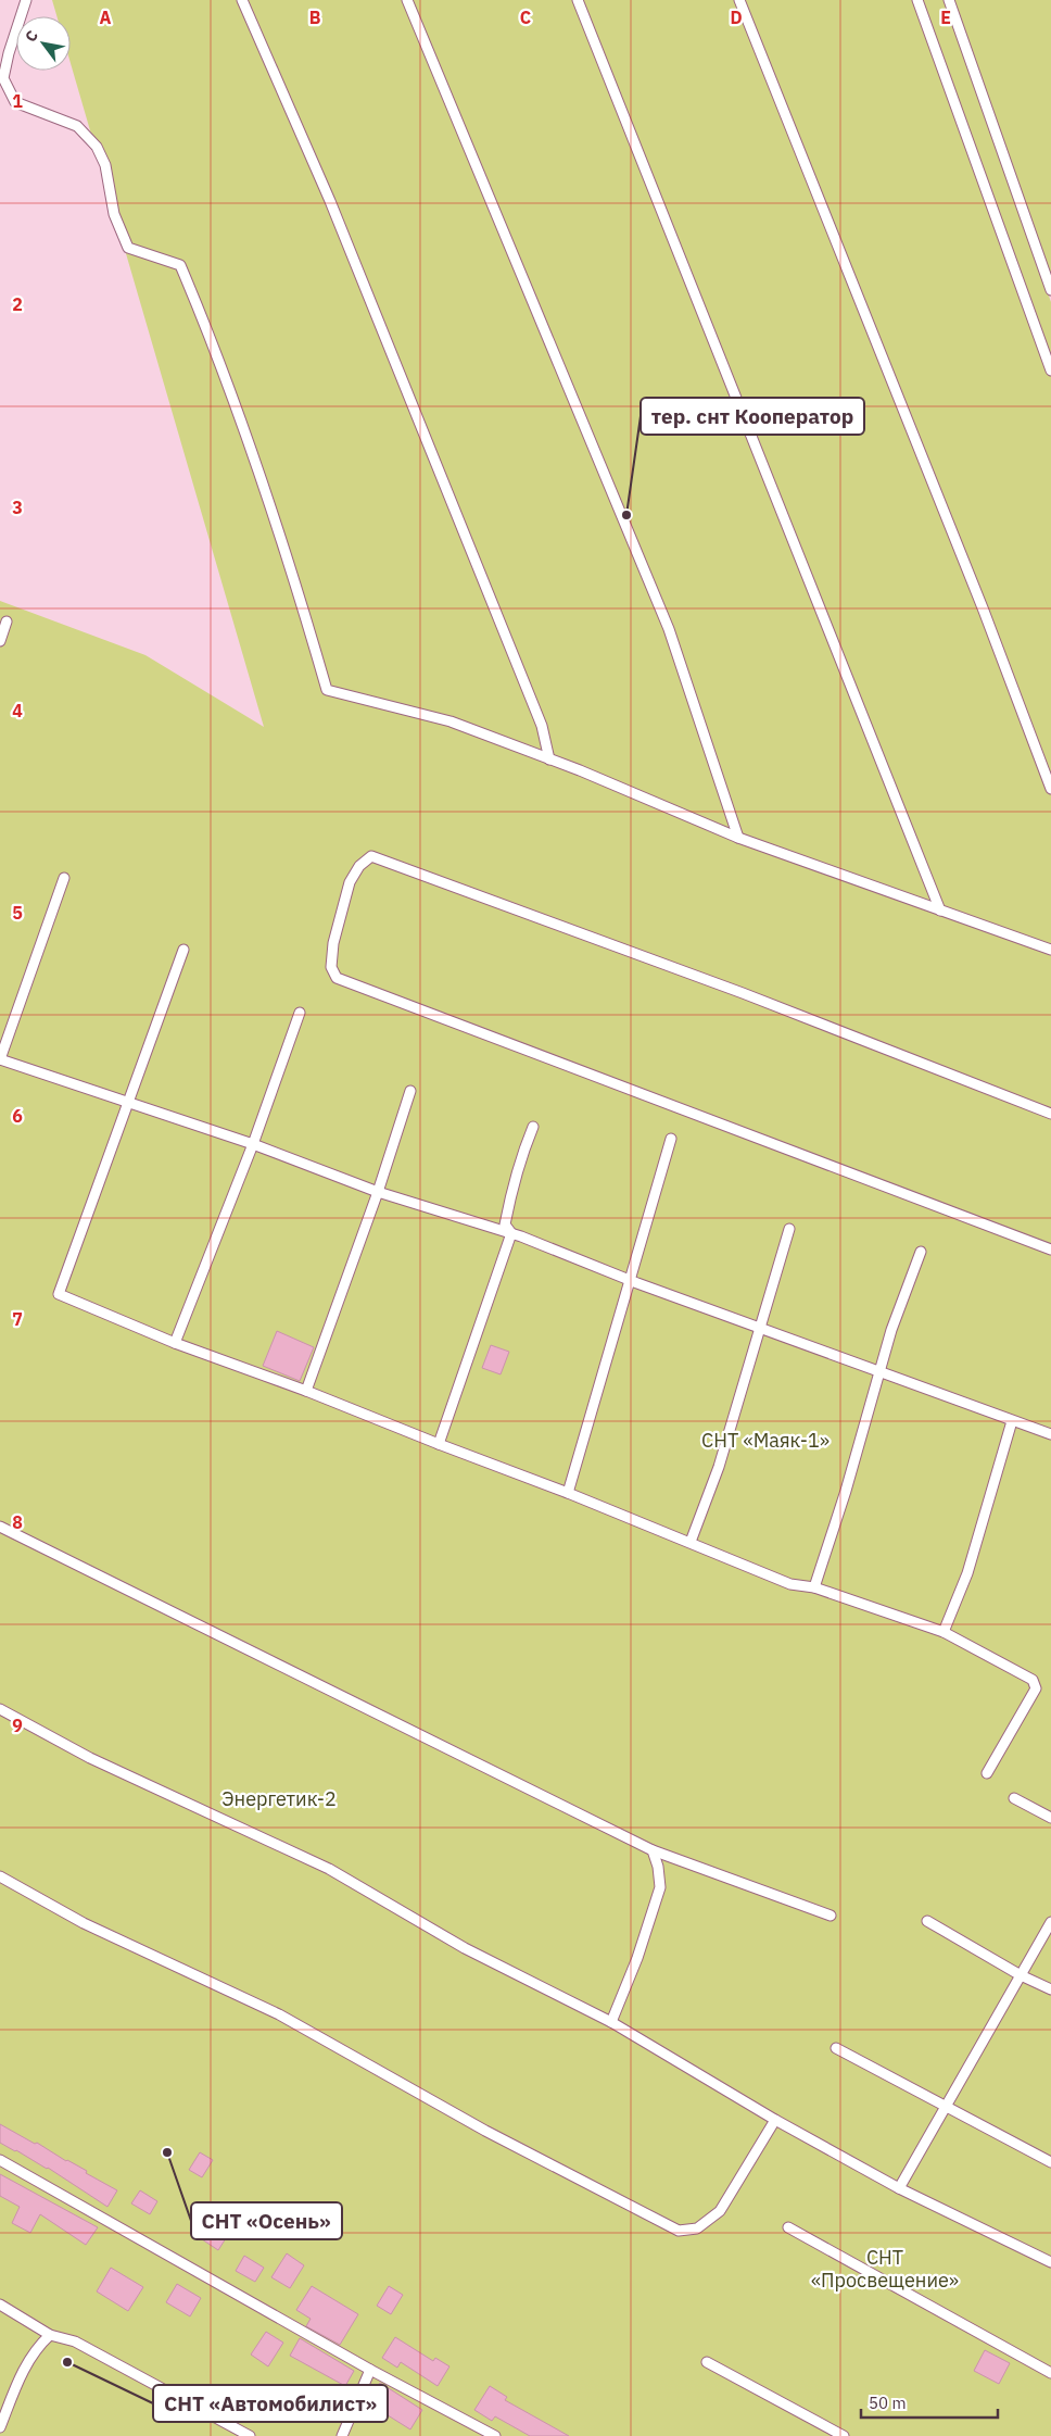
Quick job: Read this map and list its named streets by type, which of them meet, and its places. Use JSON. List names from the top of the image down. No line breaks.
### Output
{"parks":["СНТ «Маяк-1»","Энергетик-2","СНТ «Просвещение»"],"places":["тер. снт Кооператор","СНТ «Осень»","СНТ «Автомобилист»"],"scale_bar":"50 m","north":"top left","grid":{"columns":["A","B","C","D","E"],"rows":["1","2","3","4","5","6","7","8","9"]}}
